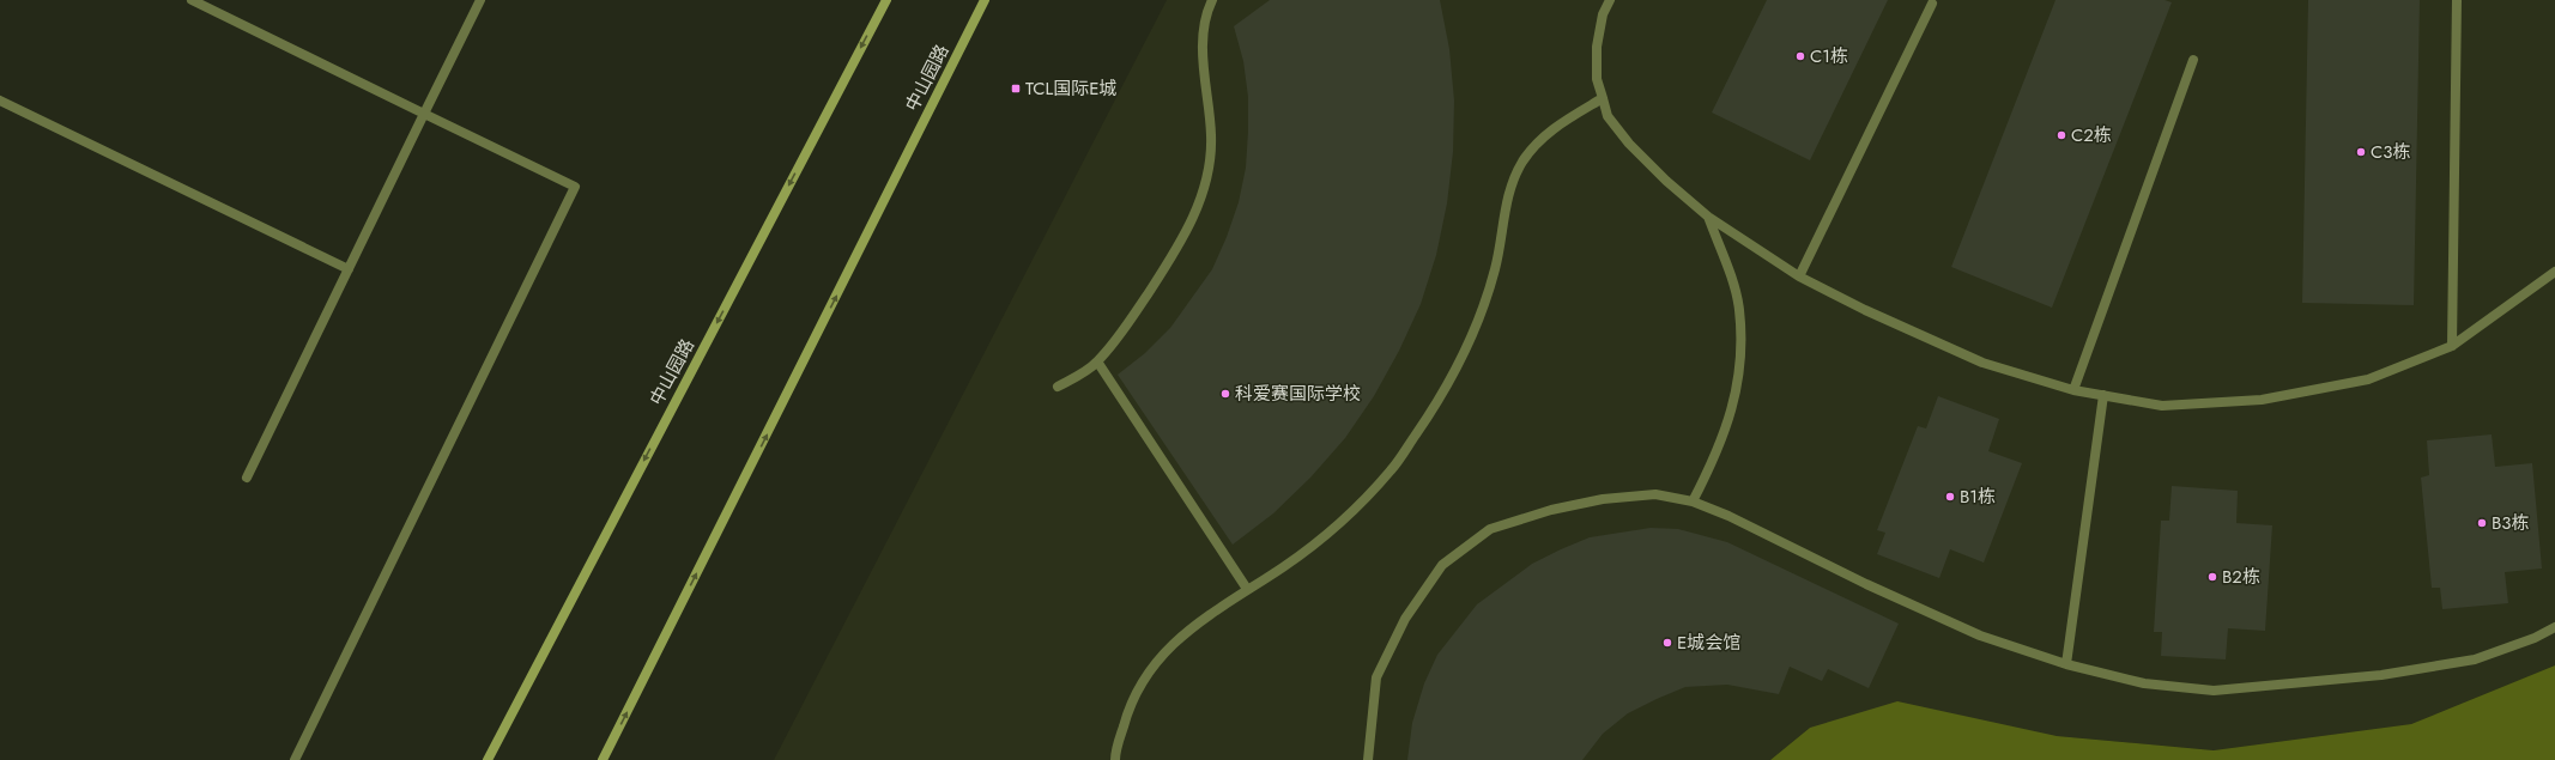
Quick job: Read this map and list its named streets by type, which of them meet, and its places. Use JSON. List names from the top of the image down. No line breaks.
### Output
{"streets":{"main road":["中山园路"]},"places":{"other":["C1栋","C2栋","C3栋","科爱赛国际学校","B1栋","B3栋","B2栋","E城会馆"],"transit":["TCL国际E城"]}}
